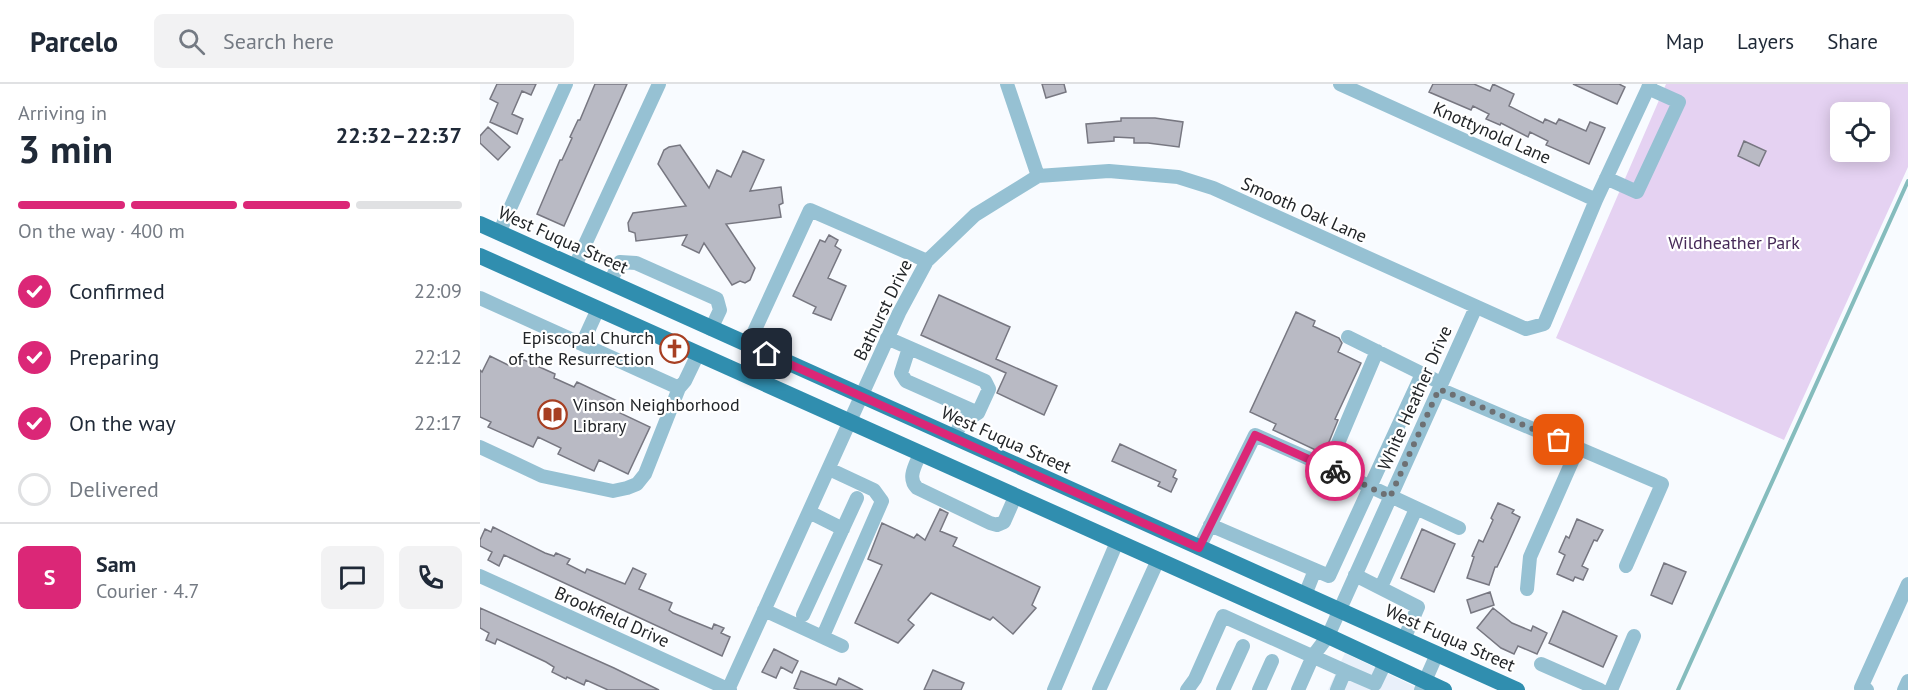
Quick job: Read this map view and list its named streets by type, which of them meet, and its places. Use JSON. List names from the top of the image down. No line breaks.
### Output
{"streets":{"main road":["West Fuqua Street"],"street":["Knottynold Lane","Smooth Oak Lane","Bathurst Drive","White Heather Drive","Brookfield Drive"]},"crossings":[["Knottynold Lane","Smooth Oak Lane"],["Smooth Oak Lane","Bathurst Drive"],["Smooth Oak Lane","White Heather Drive"],["West Fuqua Street","Bathurst Drive"],["West Fuqua Street","White Heather Drive"],["Bathurst Drive","Brookfield Drive"]],"parks":["Wildheather Park"],"places":{"church":["Episcopal Church of the Resurrection"],"library":["Vinson Neighborhood Library"]},"page":{"header":"Parcelo","search":"Search here","nav":["Map","Layers","Share"],"heading":["3 min","Arriving in","22:32–22:37"],"panel":["Sam","Courier · 4.7"],"bar":"On the way · 400 m","list":[["Confirmed","22:09"],["Preparing","22:12"],["On the way","22:17"],"Delivered"],"round":"S"}}
